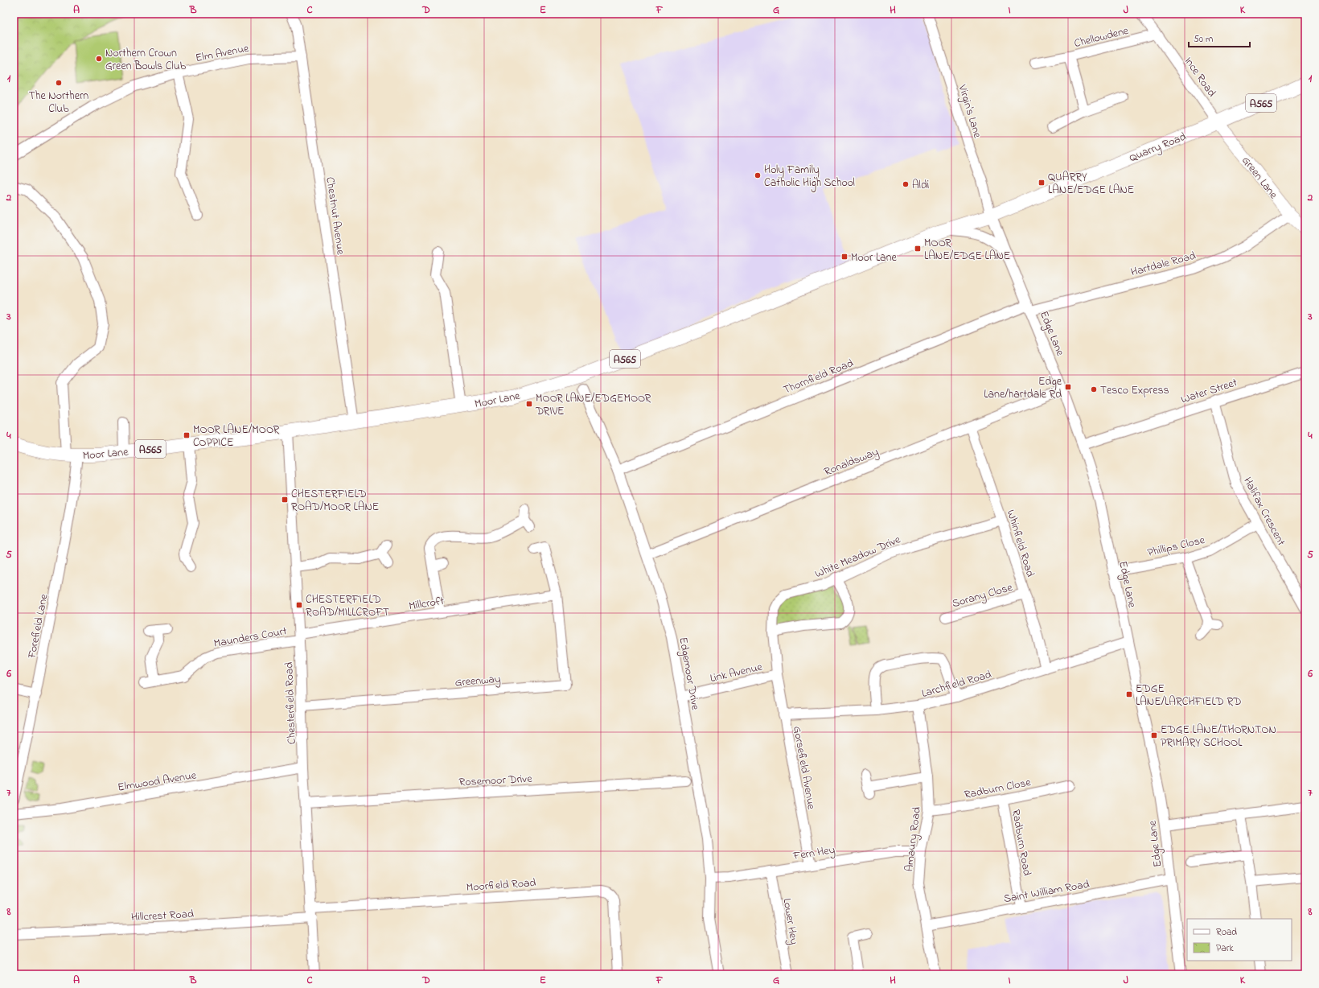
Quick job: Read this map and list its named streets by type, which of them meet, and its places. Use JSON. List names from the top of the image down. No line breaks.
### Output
{"streets":{"highway":["A565","Quarry Road","Moor Lane"],"main road":["Green Lane"],"street":["Chellowdene","Elm Avenue","Ince Road","Virgin's Lane","Chestnut Avenue","Hartdale Road","Edge Lane","Thornfield Road","Water Street","Ronaldsway","Halifax Crescent","Whinfield Road","Phillips Close","White Meadow Drive","Sorany Close","Millcroft","Forefield Lane","Maunders Court","Link Avenue","Edgemoor Drive","Greenway","Larchfield Road","Chesterfield Road","Gorsefield Avenue","Rosemoor Drive","Elmwood Avenue","Radburn Close","Amaury Road","Radburn Road","Fern Hey","Moorfield Road","Saint William Road","Hillcrest Road","Lower Hey"]},"crossings":[["Chellowdene","Ince Road"],["Elm Avenue","Chestnut Avenue"],["Ince Road","A565"],["Ince Road","Quarry Road"],["Ince Road","Green Lane"],["A565","Quarry Road"],["A565","Green Lane"],["Virgin's Lane","Quarry Road"],["Virgin's Lane","Edge Lane"],["Virgin's Lane","Moor Lane"],["Quarry Road","Green Lane"],["Quarry Road","Edge Lane"],["Quarry Road","Moor Lane"],["Green Lane","Hartdale Road"],["Chestnut Avenue","Moor Lane"],["Hartdale Road","Edge Lane"],["Hartdale Road","Thornfield Road"],["Edge Lane","Thornfield Road"],["Edge Lane","Water Street"],["Edge Lane","Moor Lane"],["Edge Lane","Ronaldsway"],["Edge Lane","Phillips Close"],["Edge Lane","Larchfield Road"],["Edge Lane","Saint William Road"],["Thornfield Road","Edgemoor Drive"],["Water Street","Halifax Crescent"],["Moor Lane","Forefield Lane"],["Moor Lane","Chesterfield Road"],["Ronaldsway","Whinfield Road"],["Ronaldsway","Edgemoor Drive"],["Halifax Crescent","Phillips Close"],["Whinfield Road","White Meadow Drive"],["Whinfield Road","Sorany Close"],["Whinfield Road","Larchfield Road"],["White Meadow Drive","Link Avenue"],["White Meadow Drive","Gorsefield Avenue"],["Millcroft","Maunders Court"],["Millcroft","Greenway"],["Millcroft","Chesterfield Road"],["Maunders Court","Chesterfield Road"],["Link Avenue","Edgemoor Drive"],["Link Avenue","Gorsefield Avenue"],["Edgemoor Drive","Fern Hey"],["Greenway","Chesterfield Road"],["Larchfield Road","Gorsefield Avenue"],["Larchfield Road","Amaury Road"],["Chesterfield Road","Rosemoor Drive"],["Chesterfield Road","Elmwood Avenue"],["Chesterfield Road","Moorfield Road"],["Chesterfield Road","Hillcrest Road"],["Gorsefield Avenue","Fern Hey"],["Radburn Close","Amaury Road"],["Radburn Close","Radburn Road"],["Amaury Road","Fern Hey"],["Amaury Road","Saint William Road"],["Radburn Road","Saint William Road"],["Fern Hey","Lower Hey"],["Moorfield Road","Hillcrest Road"]],"places":{"other":["Northern Crown Green Bowls Club","The Northern Club","Holy Family Catholic High School","Aldi","Tesco Express"],"transit":["QUARRY LANE/EDGE LANE","MOOR LANE/EDGE LANE","Moor Lane","Edge Lane/hartdale Rd","MOOR LANE/EDGEMOOR DRIVE","MOOR LANE/MOOR COPPICE","CHESTERFIELD ROAD/MOOR LANE","CHESTERFIELD ROAD/MILLCROFT","EDGE LANE/LARCHFIELD RD","EDGE LANE/THORNTON PRIMARY SCHOOL"]},"legend":["Road","Park"],"scale_bar":"50 m","grid":{"columns":["A","B","C","D","E","F","G","H","I","J","K"],"rows":["1","2","3","4","5","6","7","8"]}}
